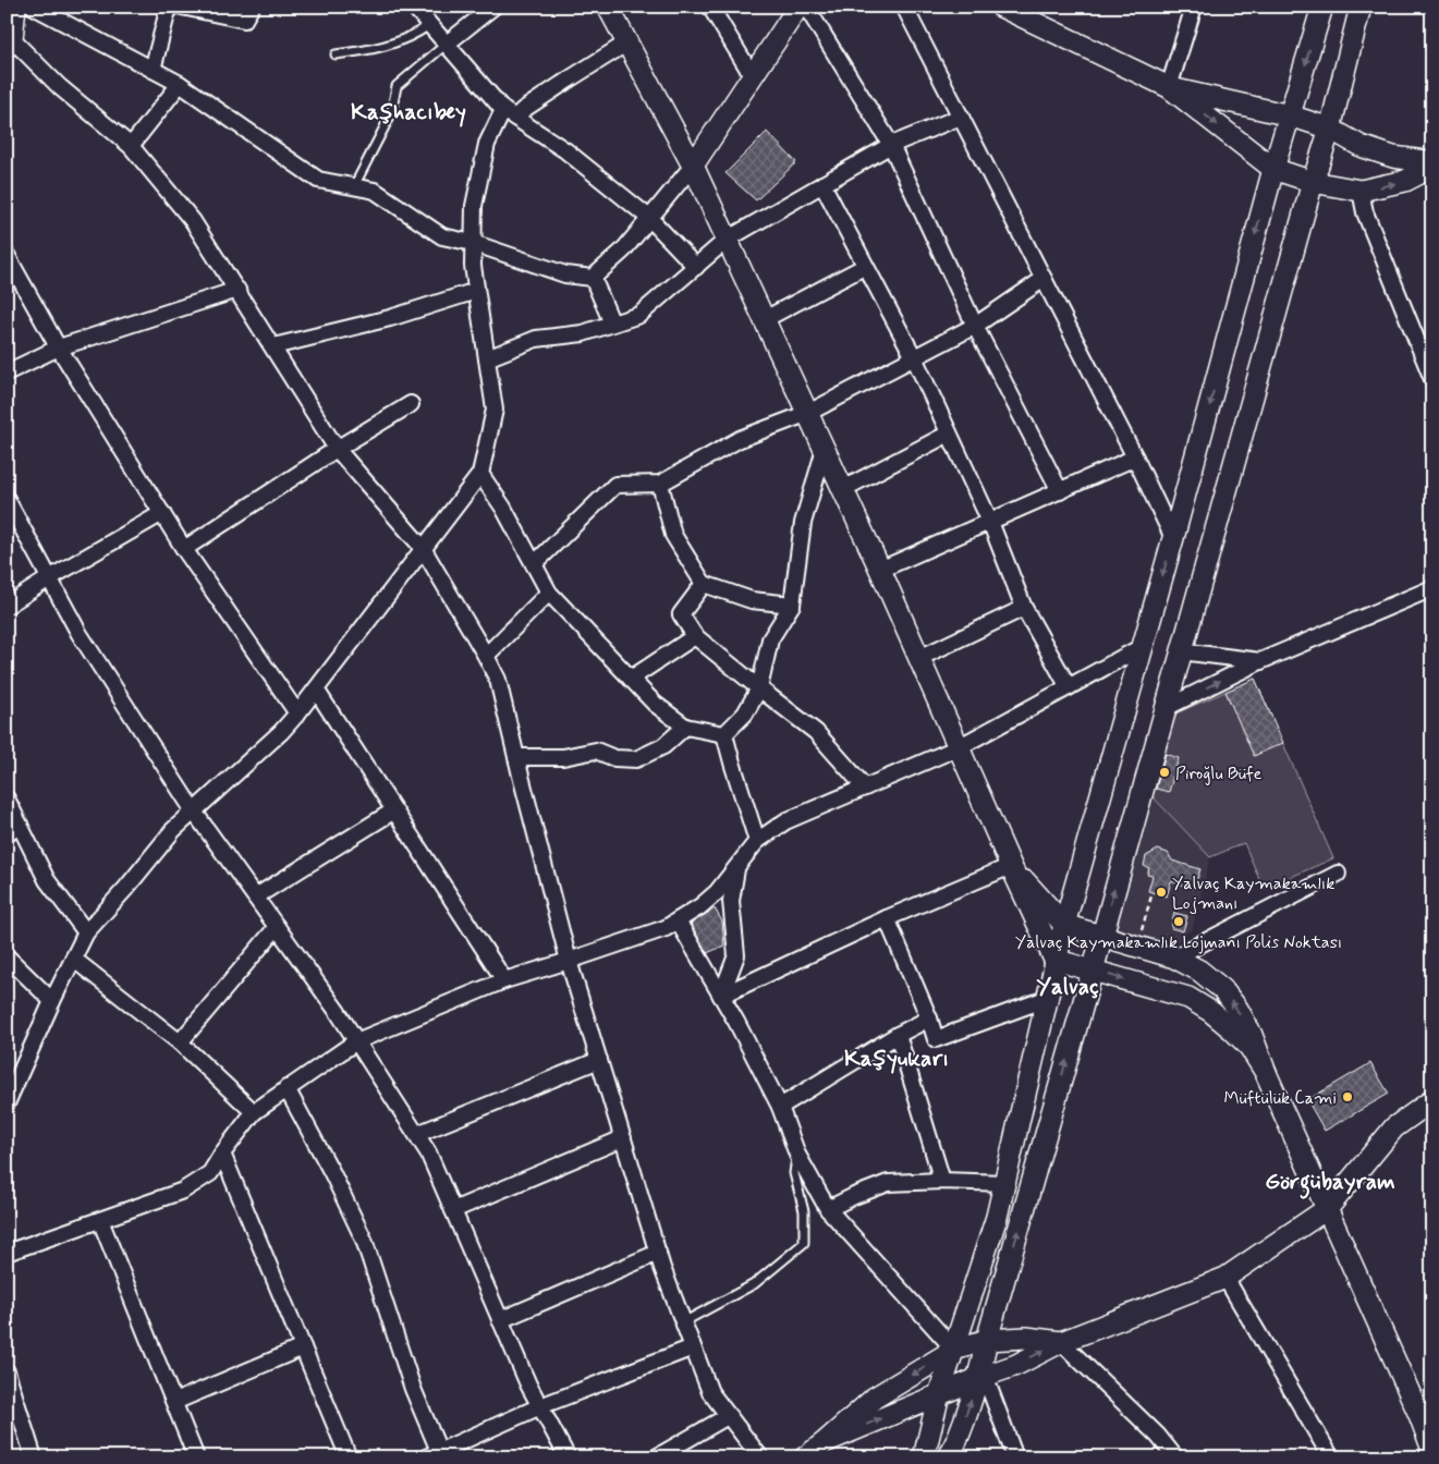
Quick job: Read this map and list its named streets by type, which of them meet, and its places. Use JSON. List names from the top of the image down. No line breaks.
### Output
{"districts":["Kaşhacıbey","Yalvaç","Kaşyukarı","Görgübayram"],"places":["Piroğlu Büfe","Yalvaç Kaymakamlık Lojmanı","Yalvaç Kaymakamlık Lojmanı Polis Noktası","Müftülük Cami"]}
